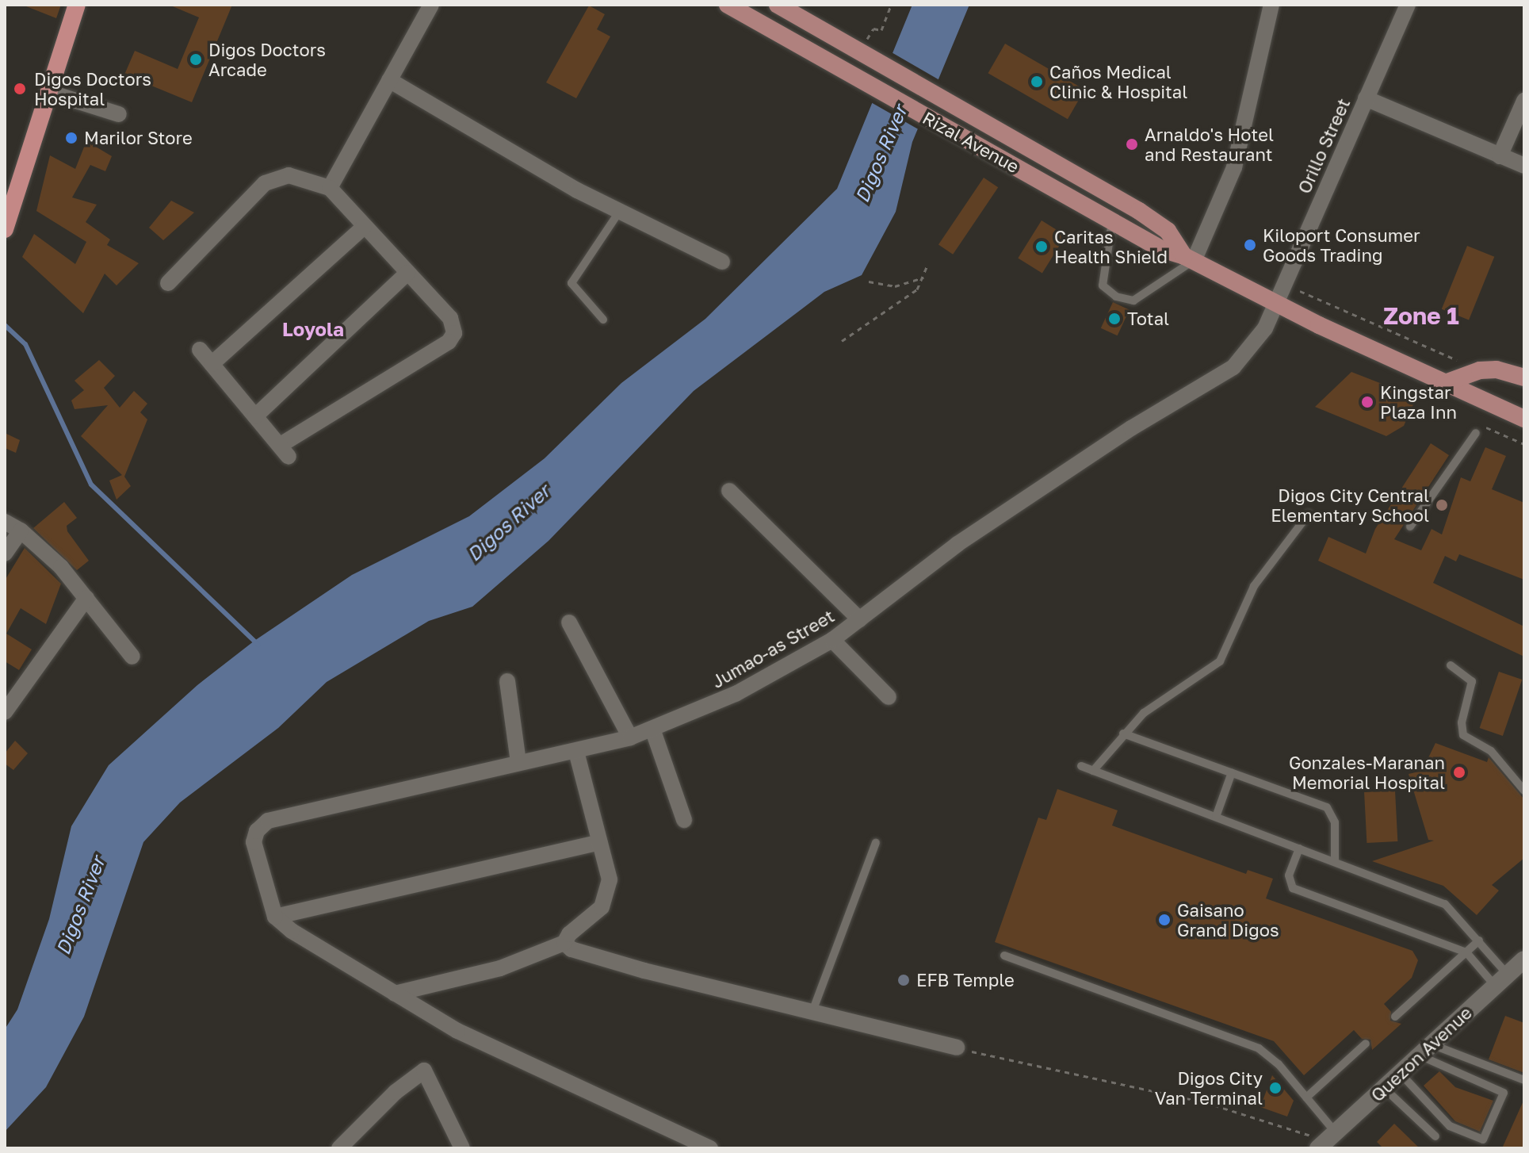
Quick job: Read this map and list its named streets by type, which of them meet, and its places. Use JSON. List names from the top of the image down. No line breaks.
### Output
{"streets":{"main road":["Rizal Avenue","Quezon Avenue"],"street":["Orillo Street","Jumao-as Street"]},"crossings":[["Rizal Avenue","Orillo Street"],["Rizal Avenue","Jumao-as Street"],["Orillo Street","Jumao-as Street"]],"districts":["Zone 1","Loyola"],"water":["Digos River"],"places":["Digos Doctors Arcade","Caños Medical Clinic & Hospital","Digos Doctors Hospital","Marilor Store","Arnaldo's Hotel and Restaurant","Kiloport Consumer Goods Trading","Caritas Health Shield","Total","Kingstar Plaza Inn","Digos City Central Elementary School","Gonzales-Maranan Memorial Hospital","Gaisano Grand Digos","EFB Temple","Digos City Van Terminal"]}
